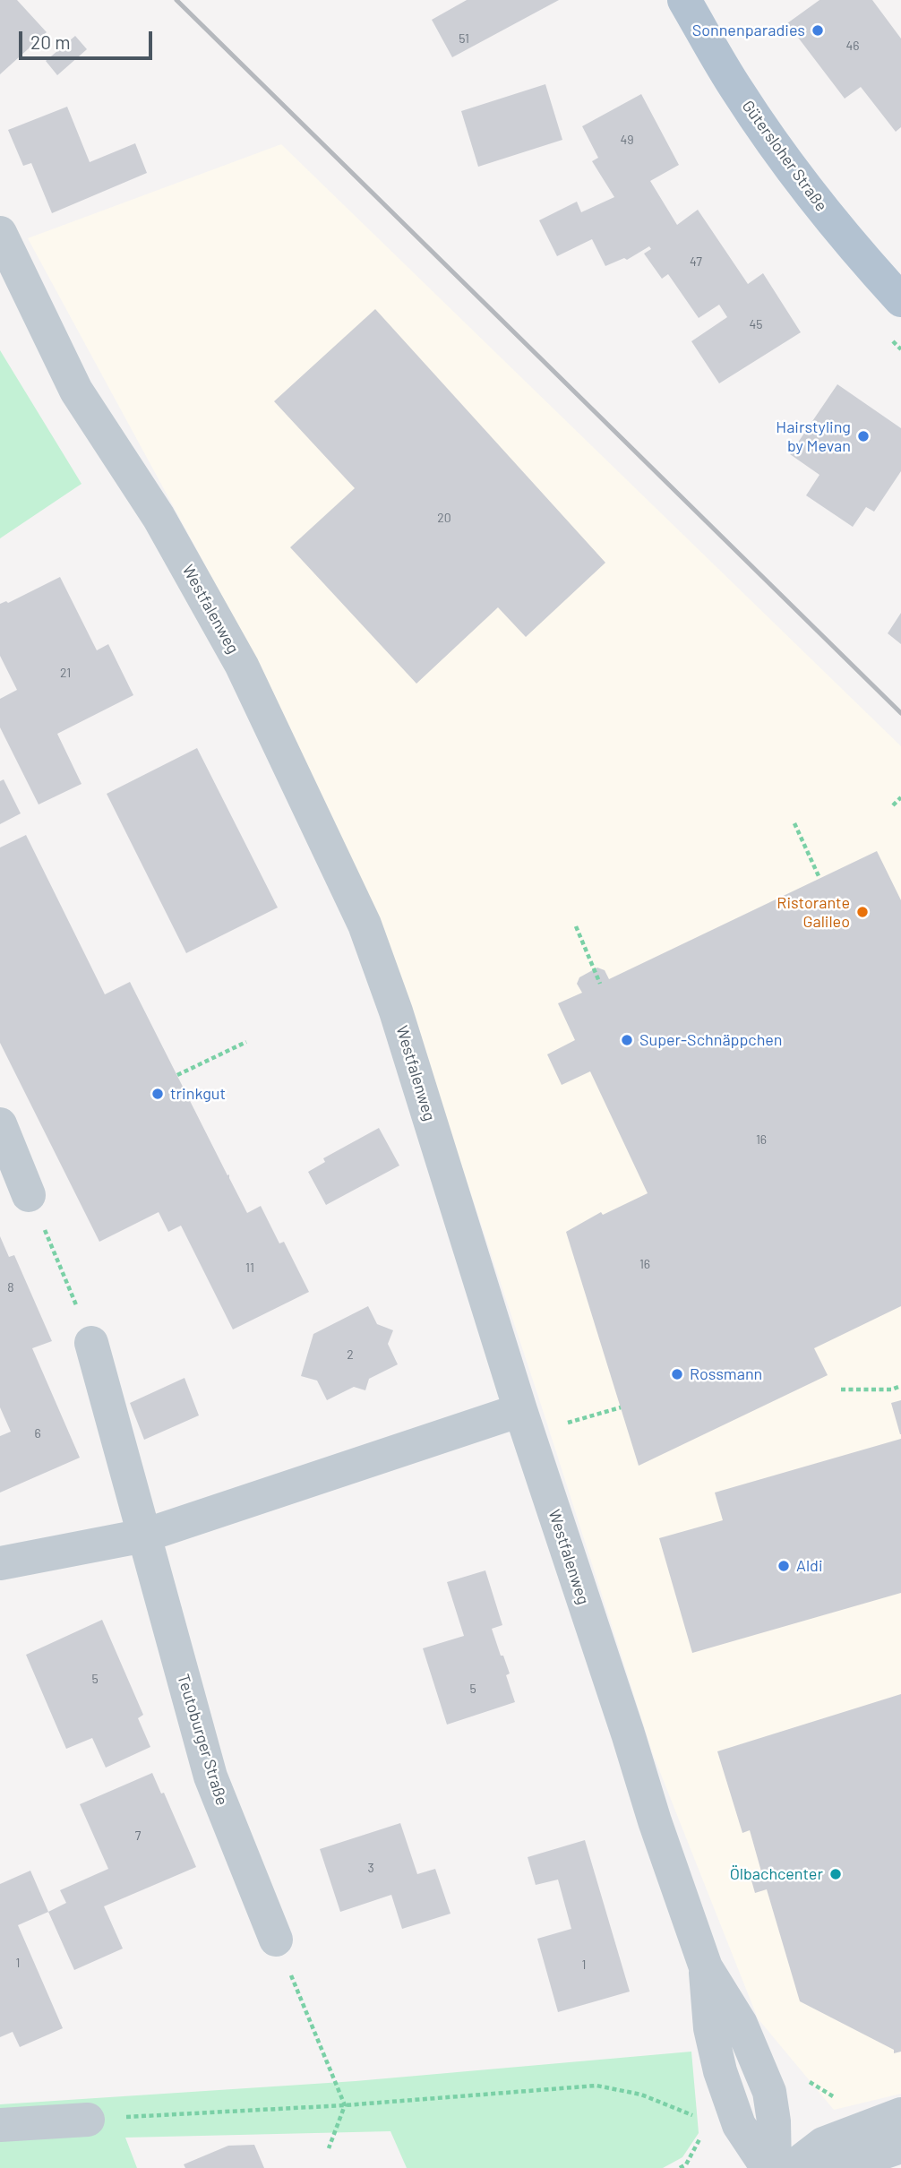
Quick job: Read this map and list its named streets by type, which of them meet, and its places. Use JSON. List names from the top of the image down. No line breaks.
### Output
{"streets":{"main road":["Gütersloher Straße"],"street":["Westfalenweg","Teutoburger Straße"]},"places":["Sonnenparadies","Hairstyling by Mevan","Ristorante Galileo","Super-Schnäppchen","trinkgut","Rossmann","Aldi","Ölbachcenter"],"house_numbers":["51","46","49","47","45","20","21","16","16","11","8","2","6","5","5","7","3","1","1"],"scale_bar":"20 m"}
